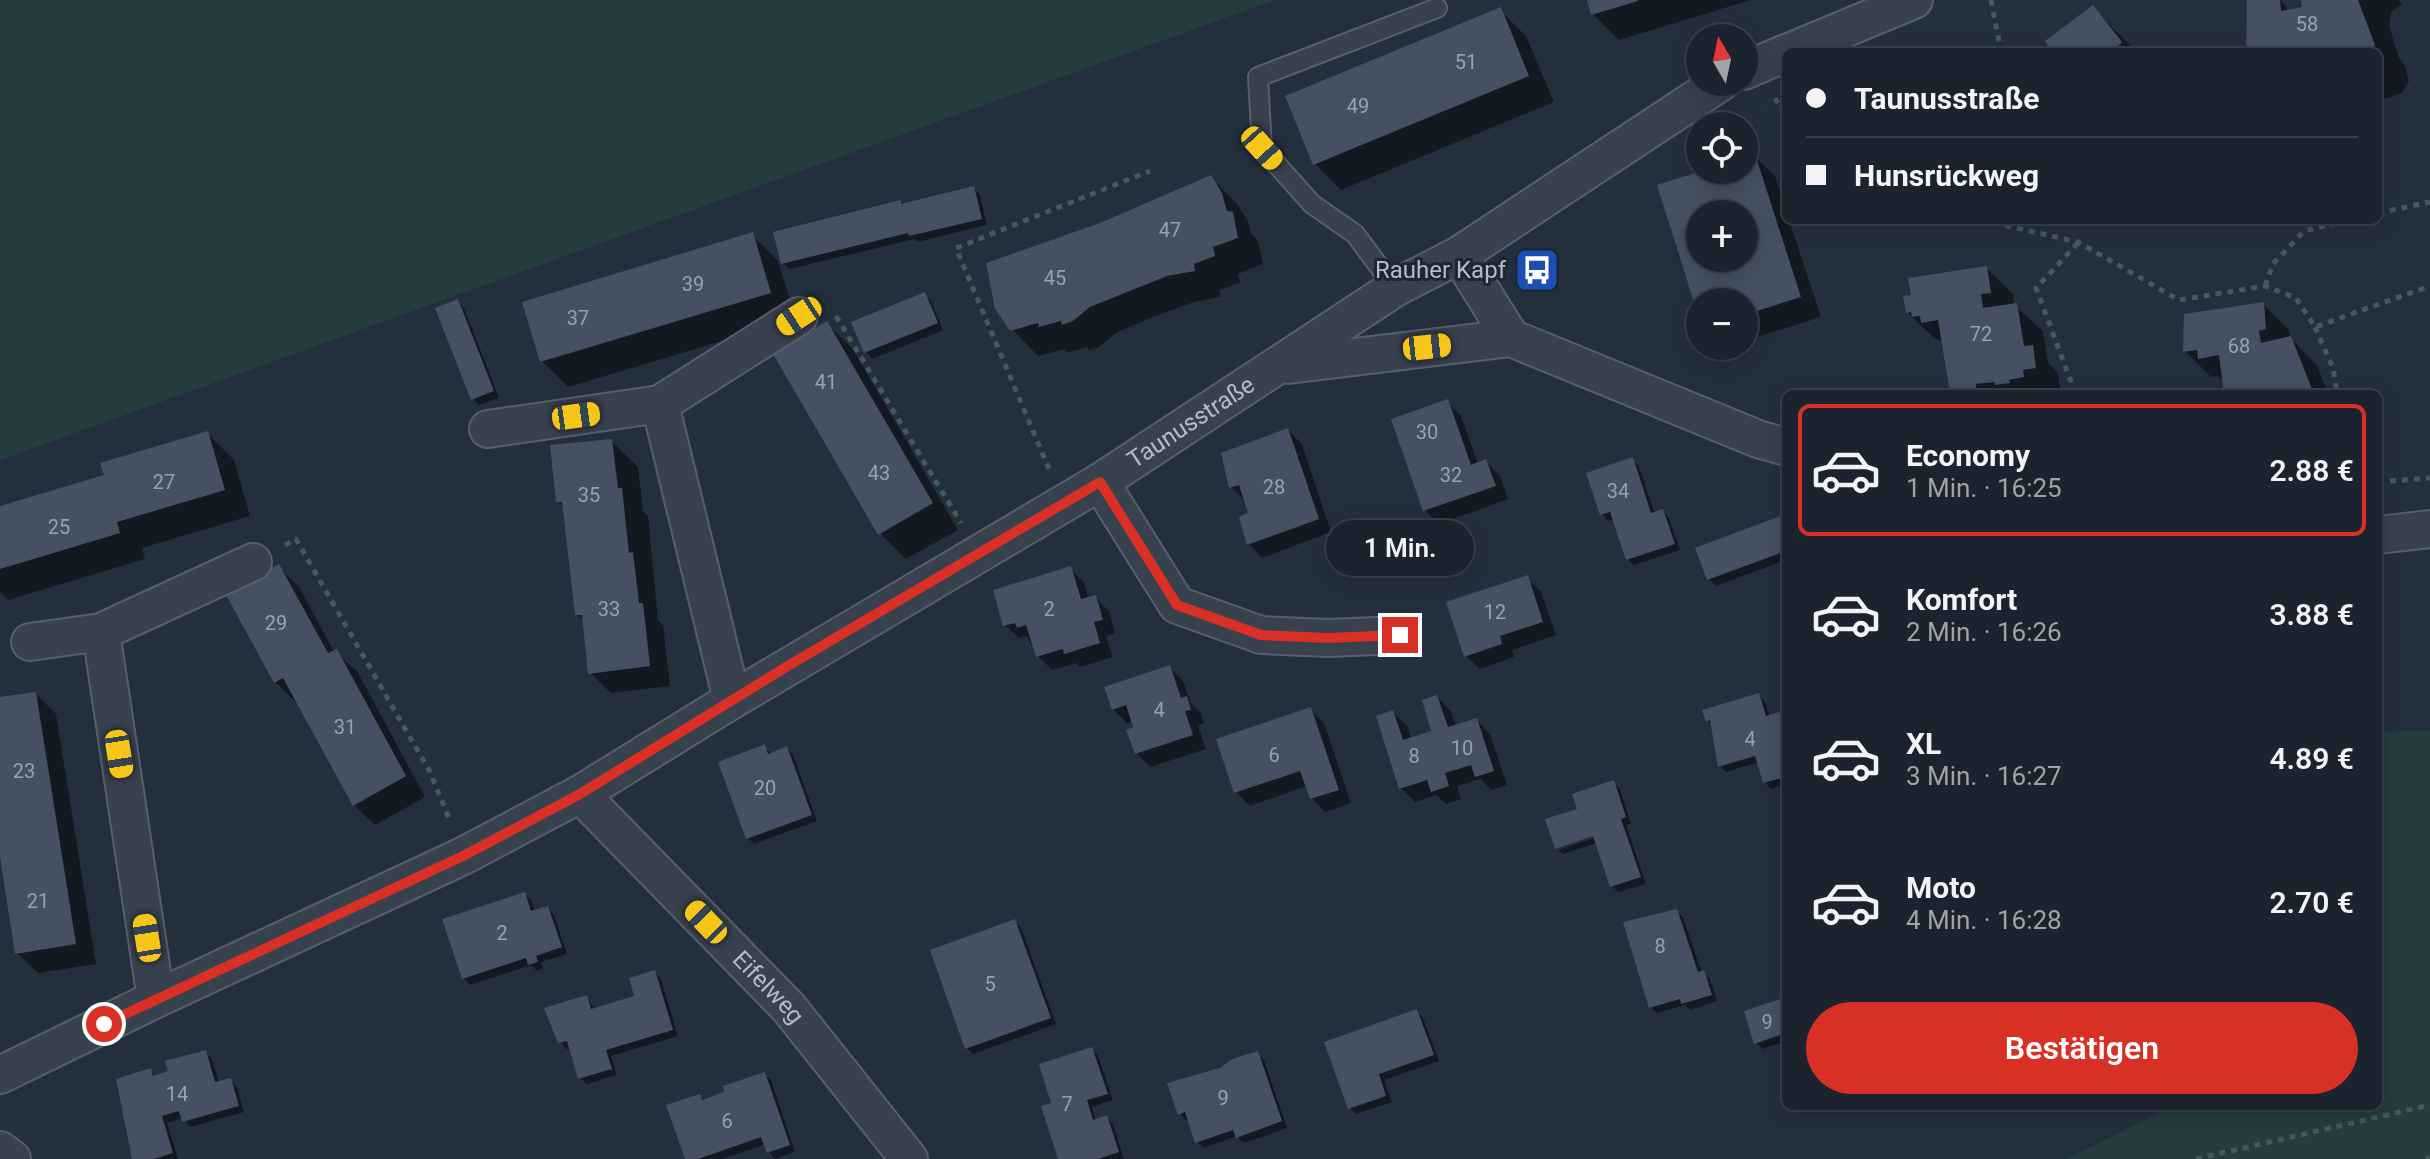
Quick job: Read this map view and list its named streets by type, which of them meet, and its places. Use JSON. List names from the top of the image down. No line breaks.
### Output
{"streets":{"street":["Taunusstraße","Eifelweg"]},"crossings":[["Taunusstraße","Eifelweg"]],"places":{"bus stop":["Rauher Kapf"]},"house_numbers":["58","51","49","47","45","39","37","72","68","41","30","43","32","27","28","34","35","25","33","2","12","29","4","31","4","10","6","8","23","20","21","2","8","5","9","14","9","7","6"],"north":"top","page":{"map_buttons":["+","−"],"banner":["Taunusstraße","Hunsrückweg"],"list":[{"name":"Economy","note":"1 Min. · 16:25","value":"2.88 €"},{"name":"Komfort","note":"2 Min. · 16:26","value":"3.88 €"},{"name":"XL","note":"3 Min. · 16:27","value":"4.89 €"},{"name":"Moto","note":"4 Min. · 16:28","value":"2.70 €"}],"bubble":"1 Min.","buttons":"Bestätigen"}}
